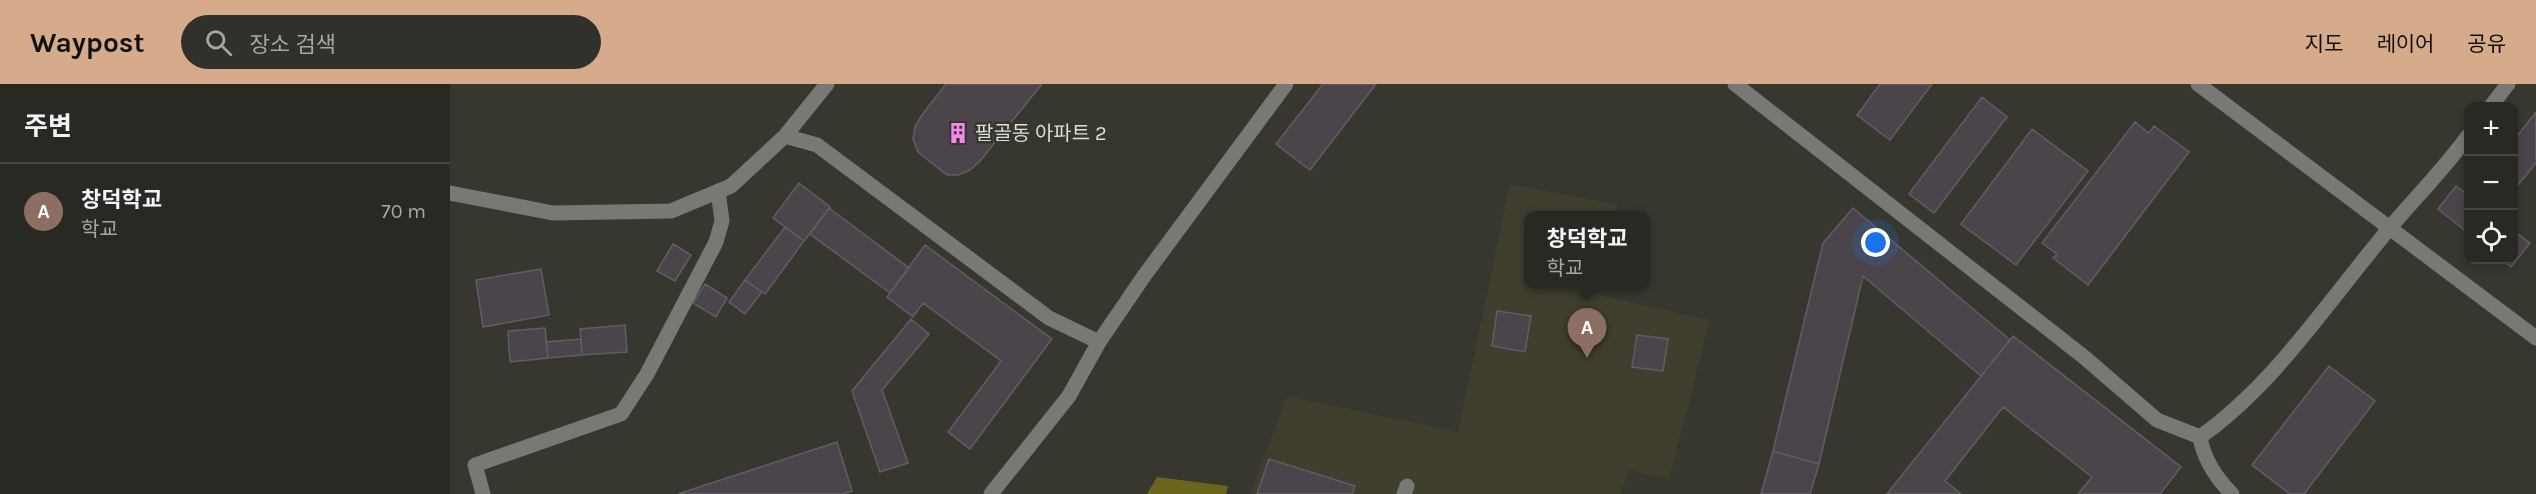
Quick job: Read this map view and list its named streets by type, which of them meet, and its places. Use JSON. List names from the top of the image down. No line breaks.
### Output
{"places":{"building":["팔골동 아파트 2"]},"page":{"header":"Waypost","search":"장소 검색","nav":["지도","레이어","공유"],"heading":"주변","map_buttons":["+","−"],"list":[{"mark":"A","name":"창덕학교","note":"학교","value":"70 m"}],"popup":["창덕학교","학교"],"pins":"A"}}
